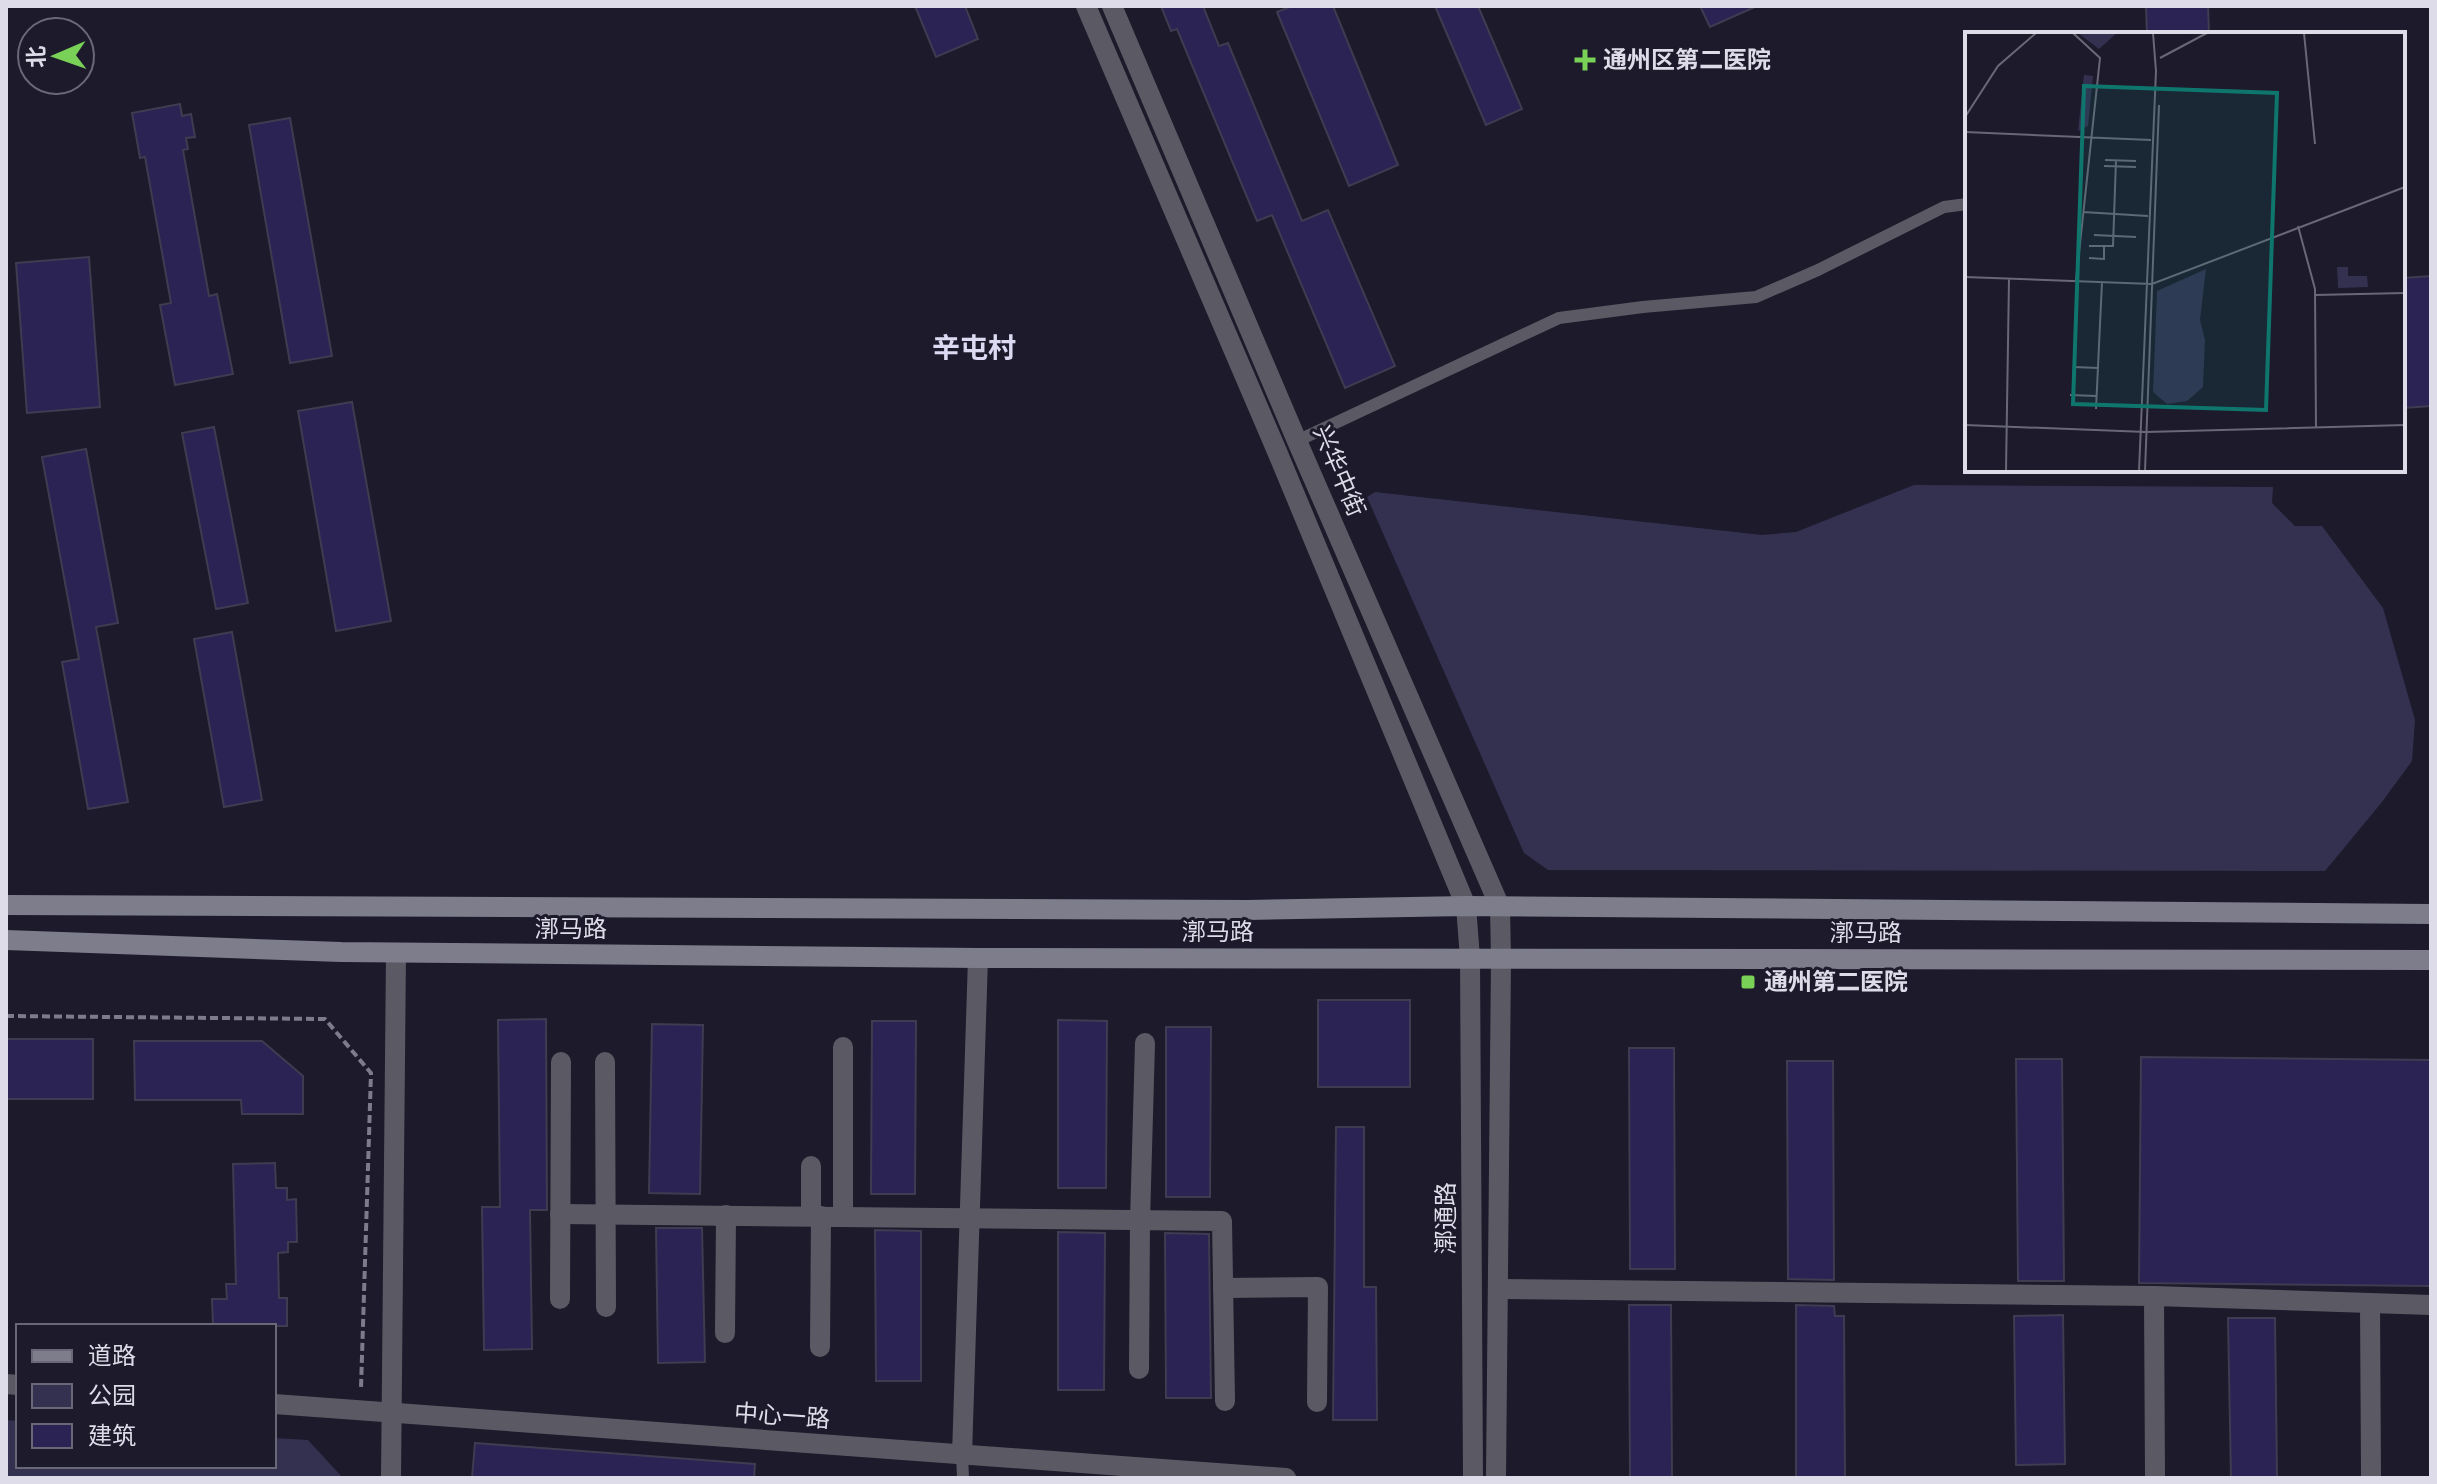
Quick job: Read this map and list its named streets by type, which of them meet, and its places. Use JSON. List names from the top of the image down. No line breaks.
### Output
{"streets":{"main road":["漷马路"],"street":["兴华中街","漷通路","中心一路"]},"crossings":[["兴华中街","漷马路"],["兴华中街","漷通路"],["漷马路","漷通路"]],"districts":["辛屯村"],"places":{"health":["通州区第二医院"],"transit":["通州第二医院"]},"legend":["道路","公园","建筑"],"north":"left"}
